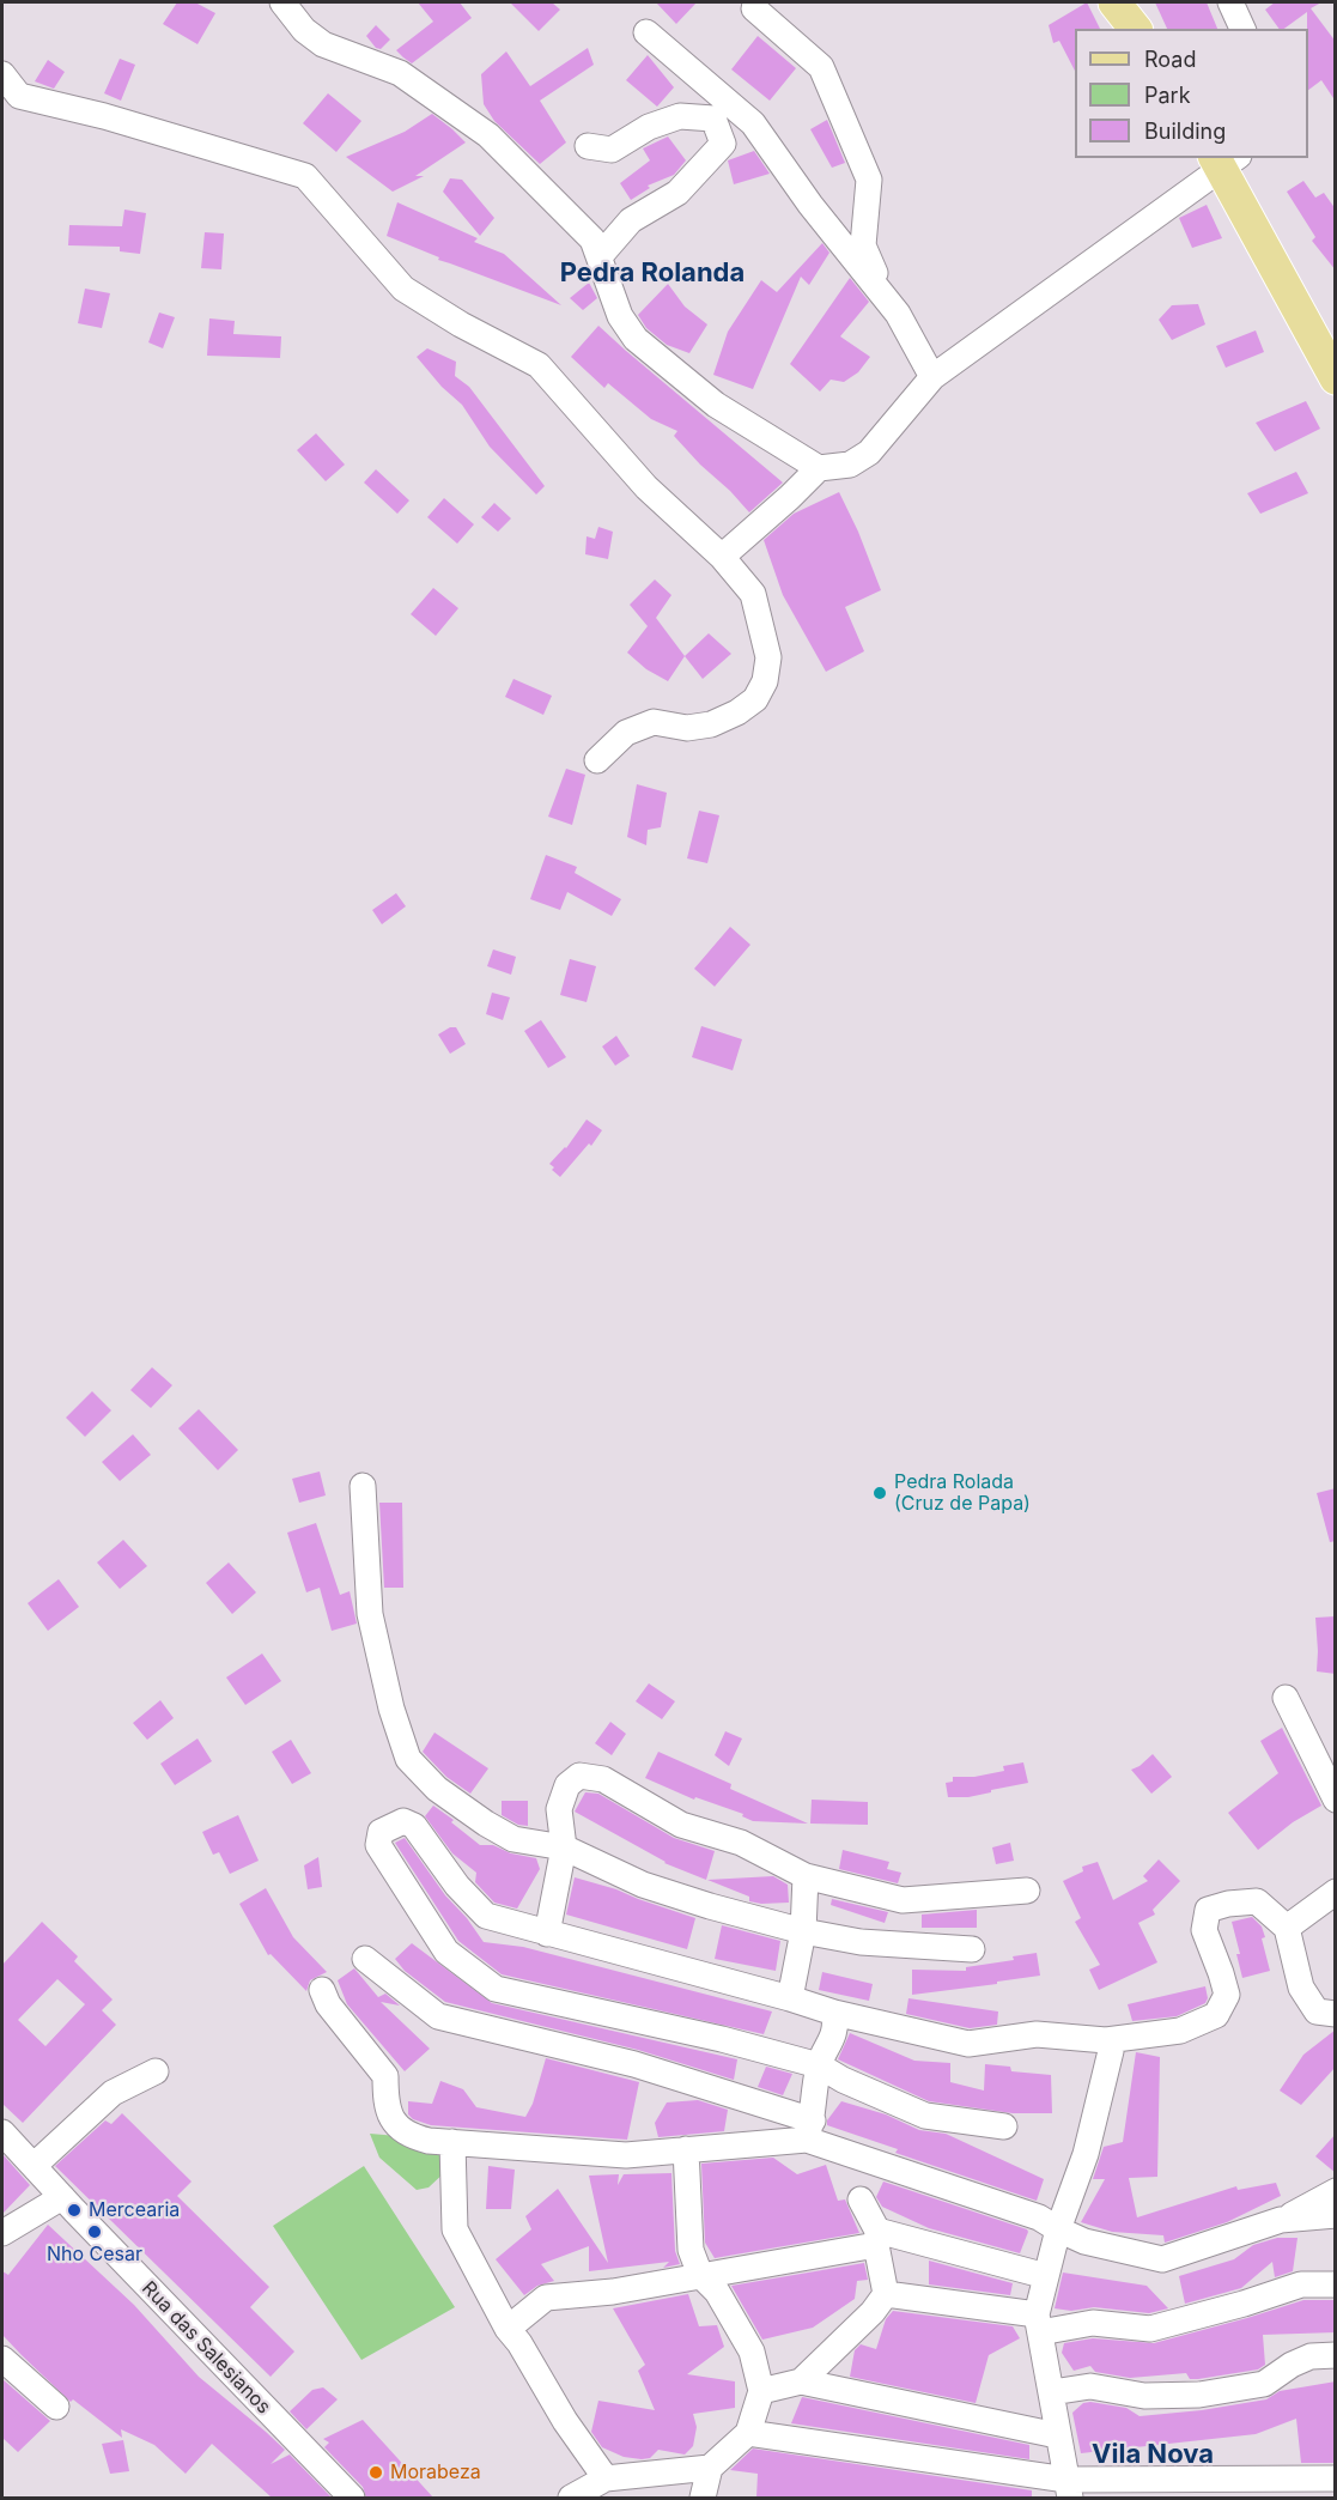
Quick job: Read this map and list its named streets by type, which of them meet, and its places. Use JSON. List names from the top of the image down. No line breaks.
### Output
{"streets":{"street":["Rua das Salesianos"]},"districts":["Pedra Rolanda","Vila Nova"],"places":["Pedra Rolada (Cruz de Papa)","Mercearia","Nho Cesar","Morabeza"],"legend":["Road","Park","Building"]}
